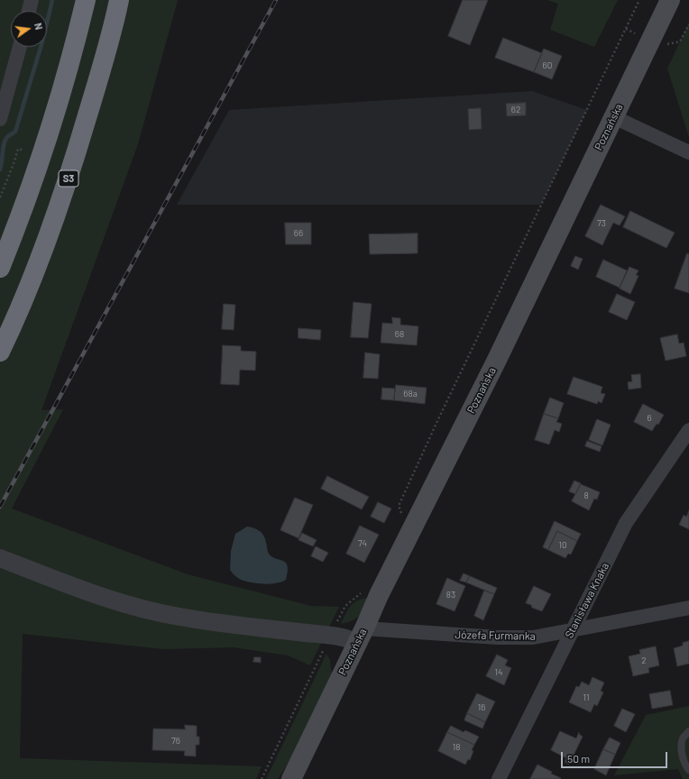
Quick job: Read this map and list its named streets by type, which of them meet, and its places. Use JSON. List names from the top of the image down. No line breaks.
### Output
{"streets":{"highway":["S3"],"main road":["Poznańska"],"street":["Stanisława Knaka","Józefa Furmanka"]},"crossings":[["Poznańska","Józefa Furmanka"],["Stanisława Knaka","Józefa Furmanka"]],"house_numbers":["60","62","73","66","68","68a","6","8","74","10","83","2","14","11","16","76","18"],"scale_bar":"50 m","north":"right"}
